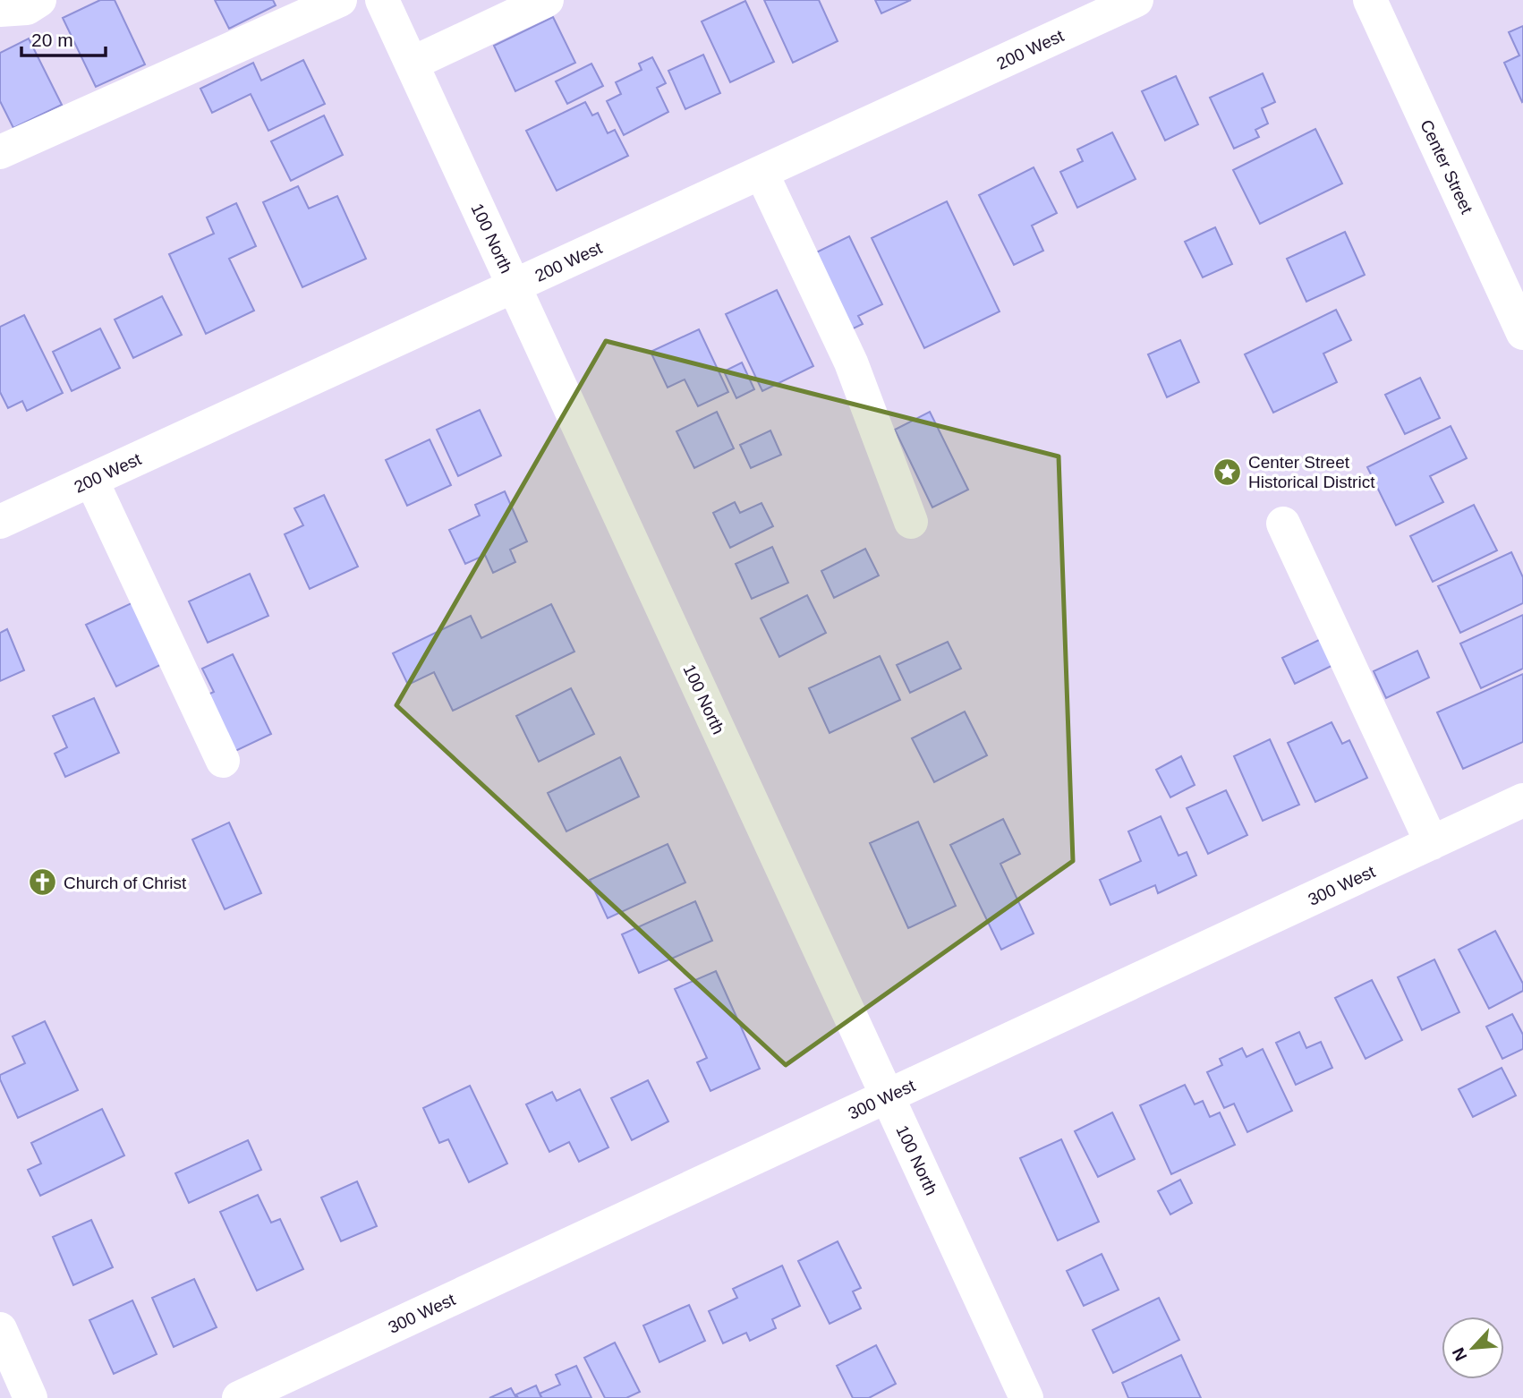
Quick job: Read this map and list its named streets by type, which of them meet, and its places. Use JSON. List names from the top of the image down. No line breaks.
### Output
{"streets":{"main road":["200 West","Center Street","100 North","300 West"]},"crossings":[["200 West","100 North"],["100 North","300 West"]],"places":{"place":["Center Street Historical District"],"church":["Church of Christ"]},"scale_bar":"20 m","north":"bottom left"}
